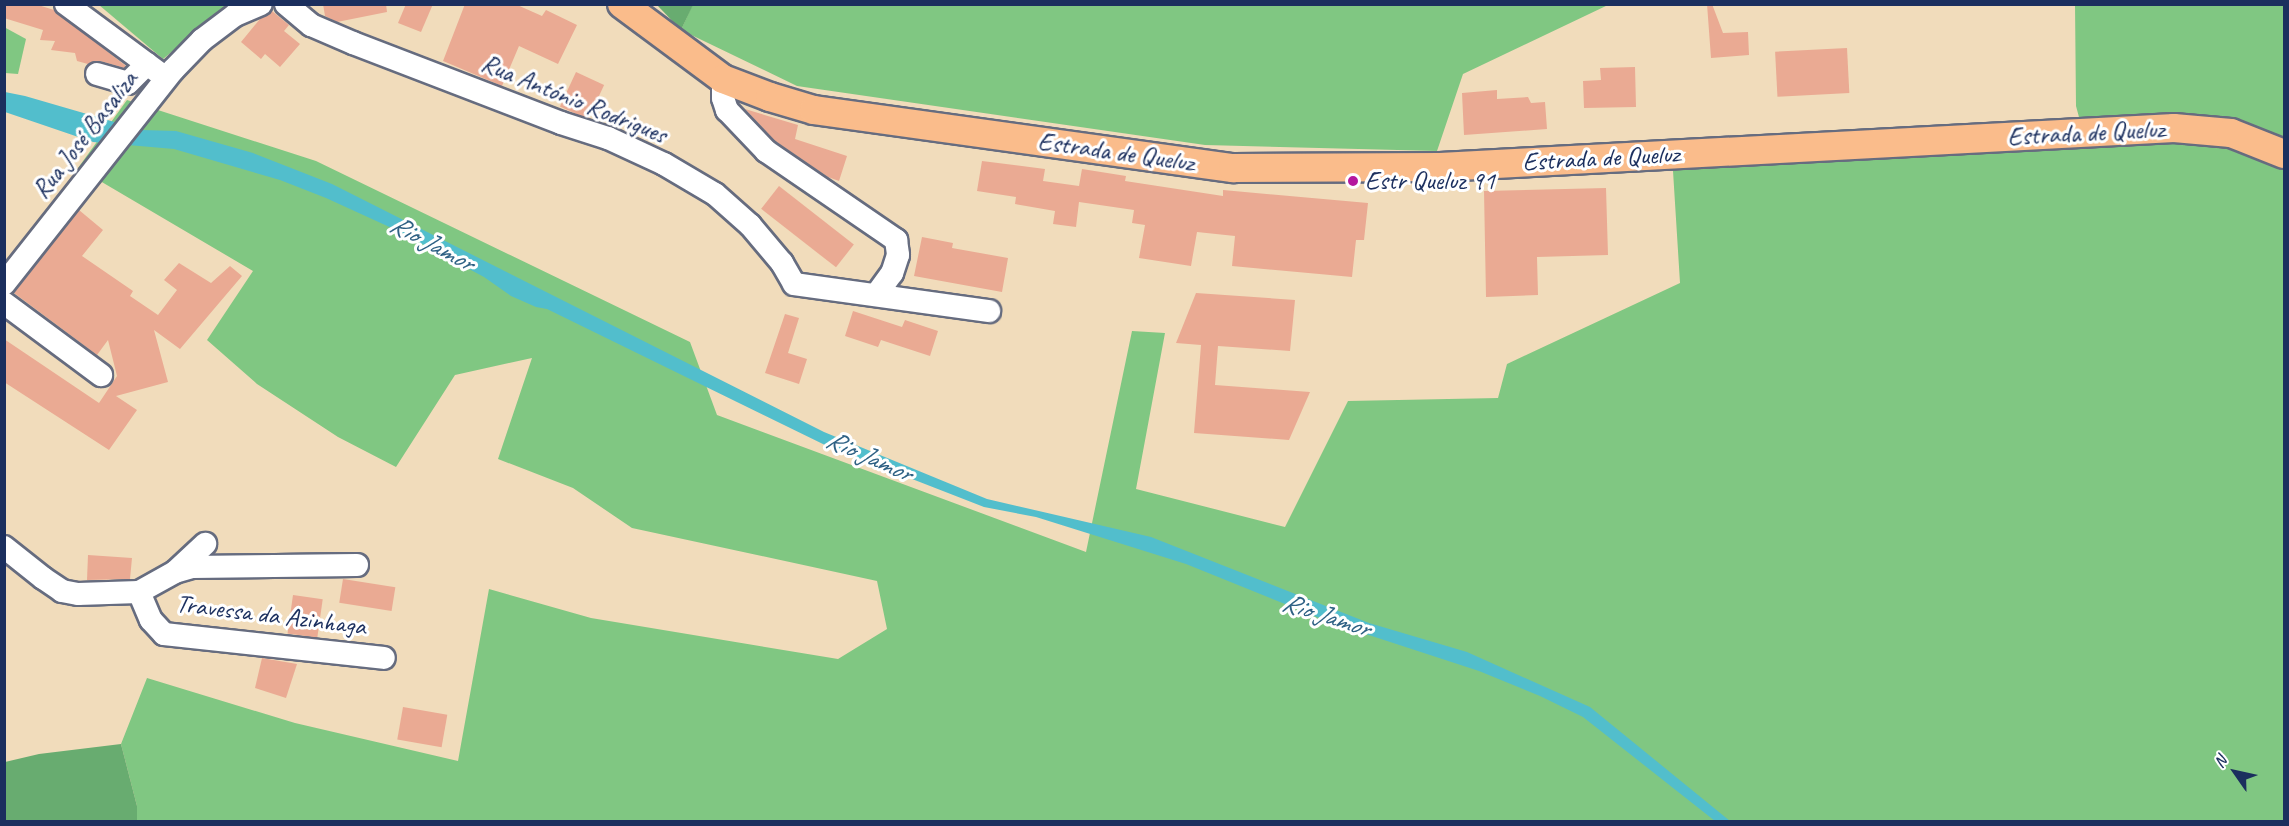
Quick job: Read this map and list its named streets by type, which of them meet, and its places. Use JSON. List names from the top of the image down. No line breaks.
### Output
{"streets":{"main road":["Estrada de Queluz"],"street":["Rua António Rodrigues","Rua José Basaliza","Travessa da Azinhaga"]},"water":["Rio Jamor"],"places":["Estr Queluz 91"],"north":"top left"}
